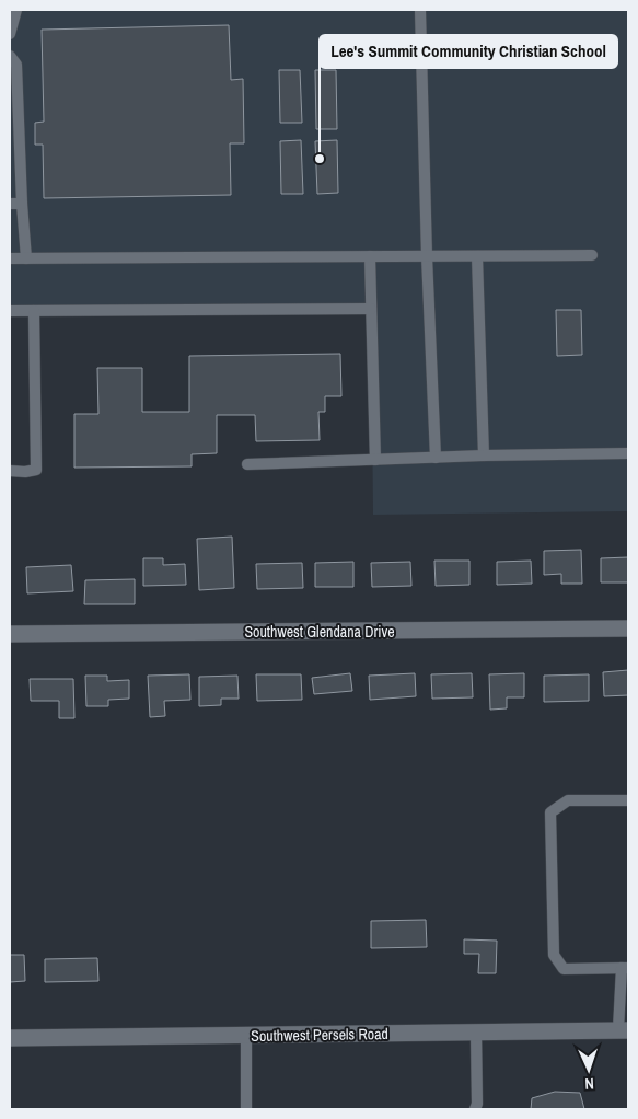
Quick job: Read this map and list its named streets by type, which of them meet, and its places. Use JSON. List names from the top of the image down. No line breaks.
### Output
{"streets":{"street":["Southwest Glendana Drive","Southwest Persels Road"]},"places":["Lee's Summit Community Christian School"],"north":"bottom"}
